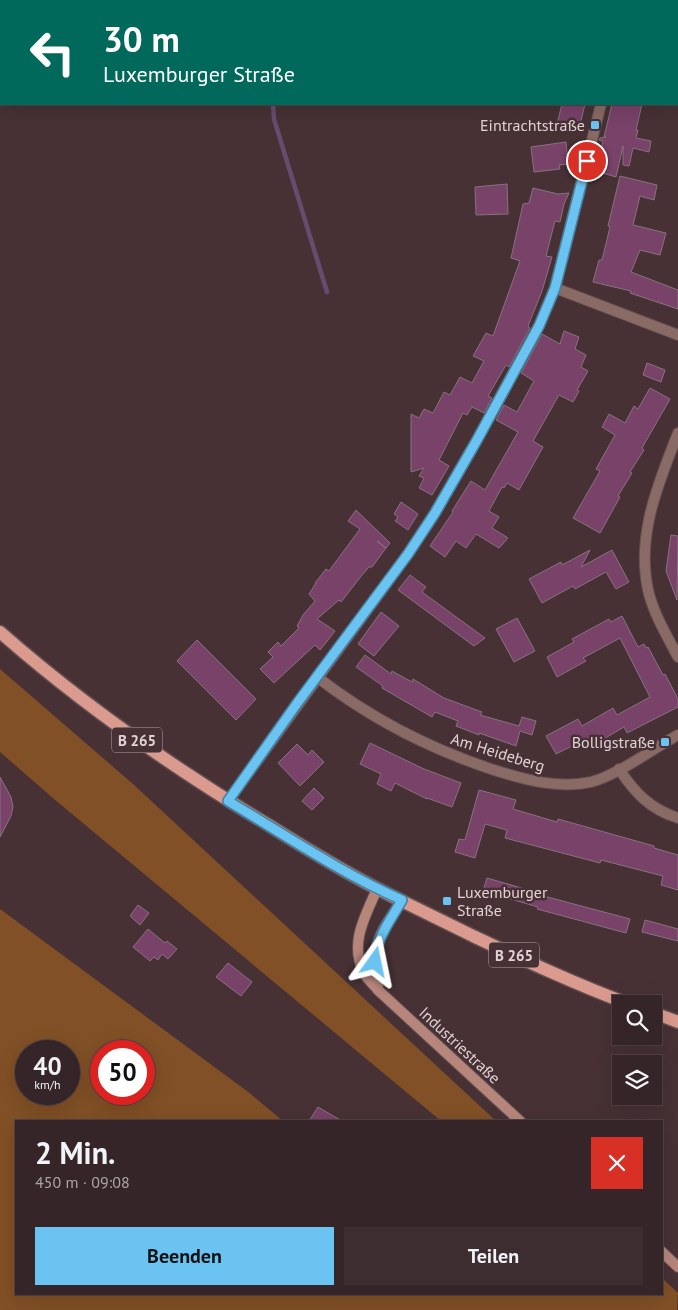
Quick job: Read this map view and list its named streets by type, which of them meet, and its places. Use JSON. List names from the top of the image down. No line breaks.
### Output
{"streets":{"main road":["B 265","Industriestraße"],"street":["Am Heideberg"]},"crossings":[["B 265","Industriestraße"]],"places":{"transit":["Eintrachtstraße","Bolligstraße","Luxemburger Straße"]},"page":{"turn":["30 m","Luxemburger Straße"],"speed":"40 km/h","limit":"50","heading":["2 Min.","450 m · 09:08"],"buttons":["Beenden","Teilen"]}}
